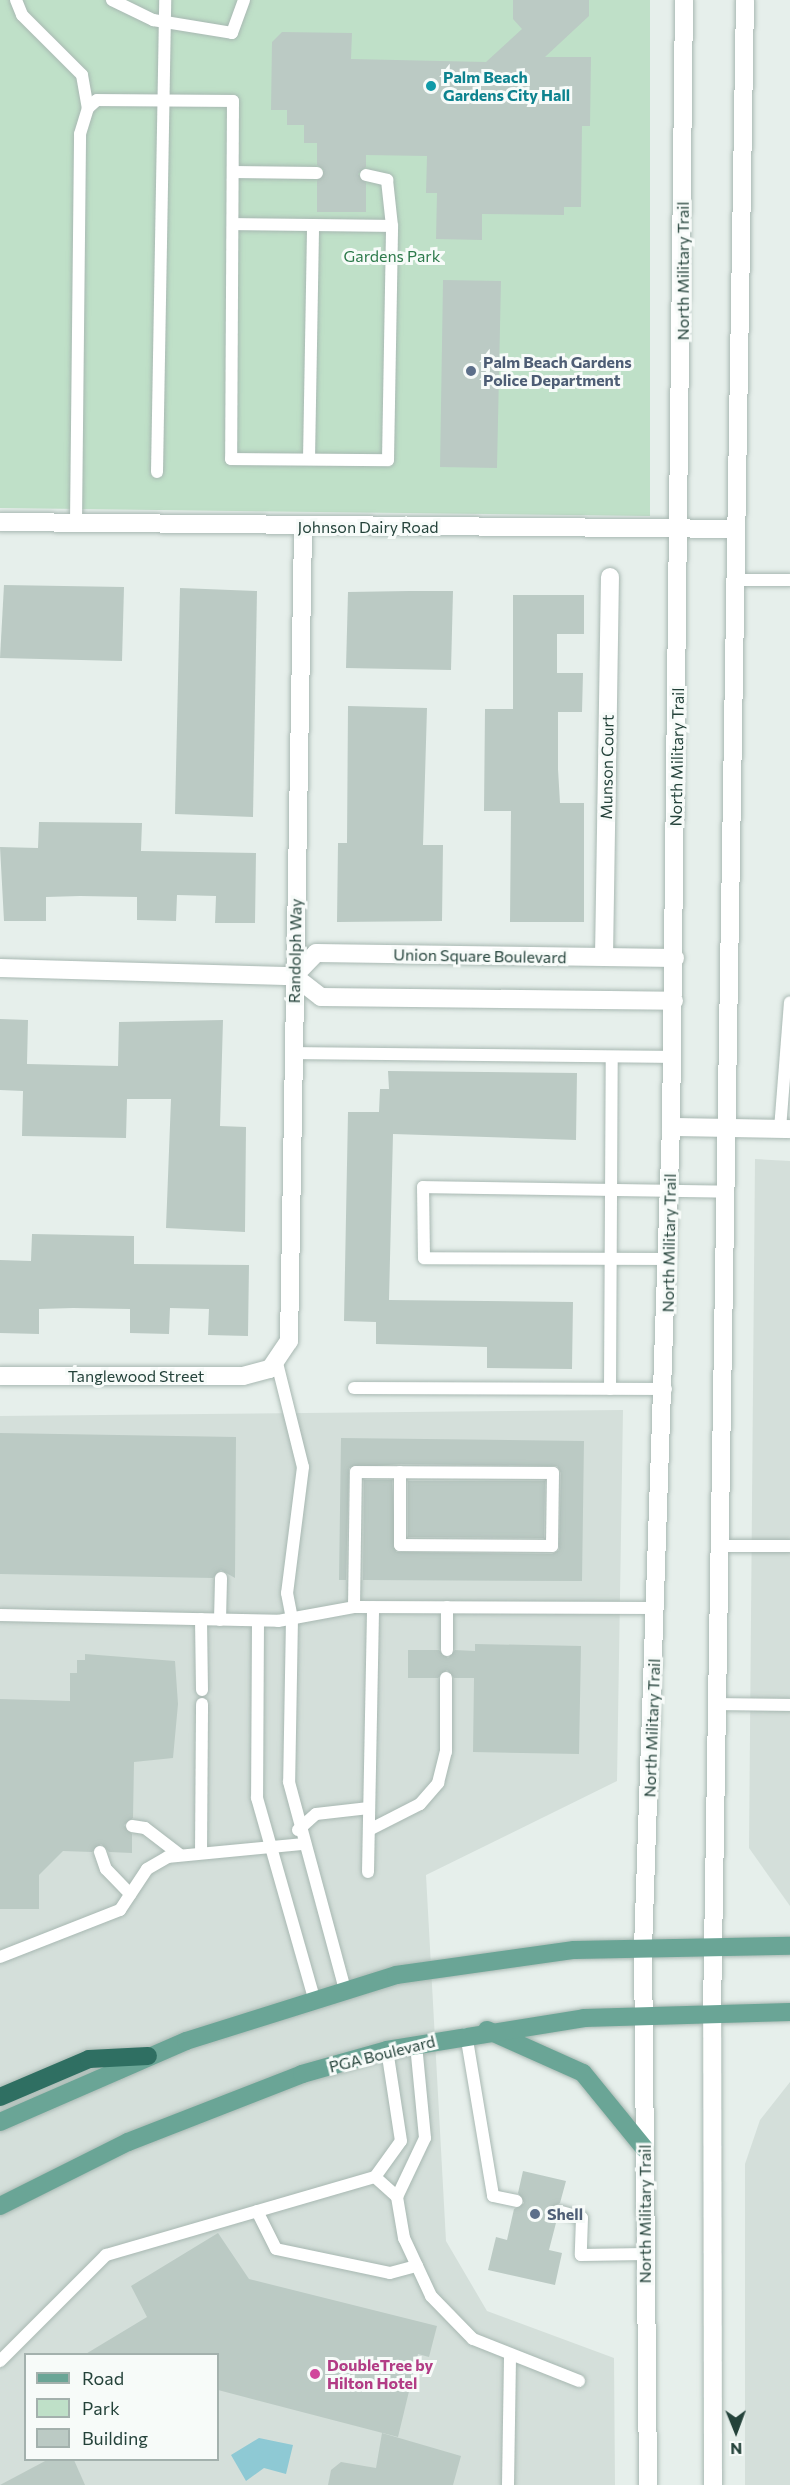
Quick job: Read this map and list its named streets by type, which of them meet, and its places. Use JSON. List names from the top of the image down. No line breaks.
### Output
{"streets":{"main road":["North Military Trail","Johnson Dairy Road","Munson Court","Randolph Way","Union Square Boulevard","Tanglewood Street","PGA Boulevard"]},"crossings":[["North Military Trail","Johnson Dairy Road"],["North Military Trail","Union Square Boulevard"],["North Military Trail","PGA Boulevard"],["Johnson Dairy Road","Randolph Way"],["Munson Court","Union Square Boulevard"],["Randolph Way","Union Square Boulevard"],["Randolph Way","Tanglewood Street"]],"parks":["Gardens Park"],"places":["Palm Beach Gardens City Hall","Palm Beach Gardens Police Department","Shell","DoubleTree by Hilton Hotel"],"legend":["Road","Park","Building"],"north":"bottom"}
